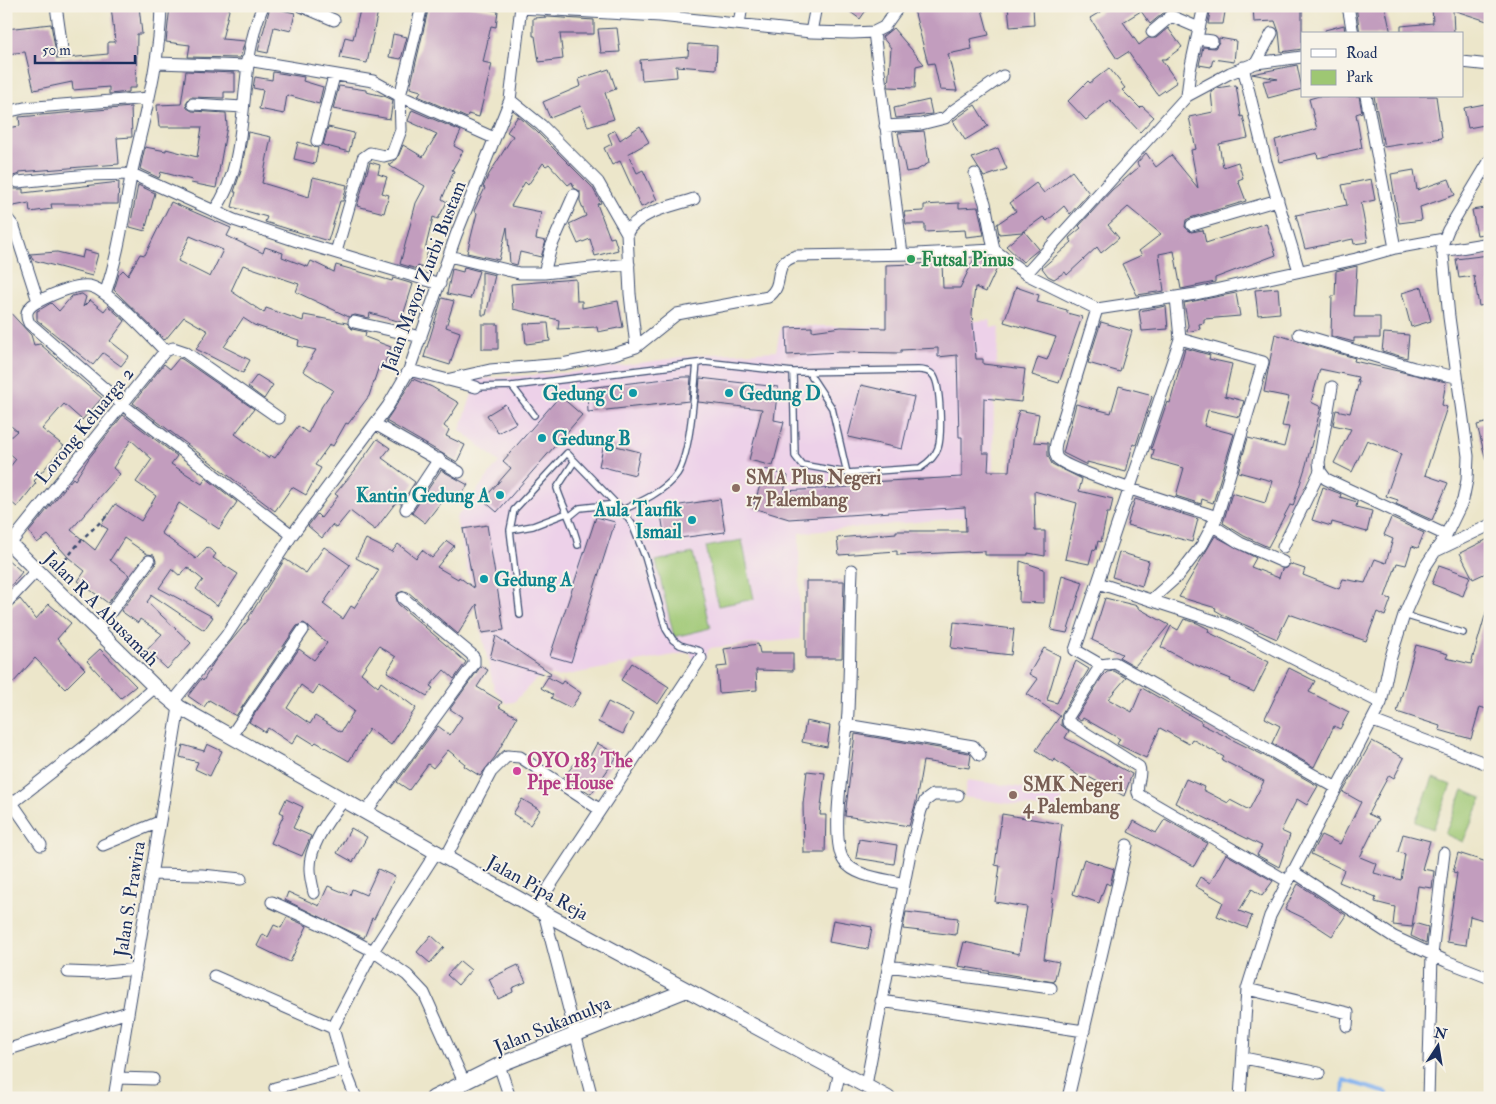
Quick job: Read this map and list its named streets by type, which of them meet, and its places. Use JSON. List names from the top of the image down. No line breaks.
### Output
{"streets":{"street":["Jalan Mayor Zurbi Bustam","Lorong Keluarga 2","Jalan R A Abusamah","Jalan Pipa Reja","Jalan S. Prawira","Jalan Sukamulya"]},"crossings":[["Jalan Mayor Zurbi Bustam","Jalan R A Abusamah"],["Jalan Mayor Zurbi Bustam","Jalan Pipa Reja"],["Jalan Mayor Zurbi Bustam","Jalan S. Prawira"],["Lorong Keluarga 2","Jalan R A Abusamah"],["Jalan R A Abusamah","Jalan Pipa Reja"],["Jalan R A Abusamah","Jalan S. Prawira"],["Jalan Pipa Reja","Jalan S. Prawira"],["Jalan Pipa Reja","Jalan Sukamulya"]],"places":["Futsal Pinus","Gedung C","Gedung D","Gedung B","SMA Plus Negeri 17 Palembang","Kantin Gedung A","Aula Taufik Ismail","Gedung A","OYO 183 The Pipe House","SMK Negeri 4 Palembang"],"legend":["Road","Park"],"scale_bar":"50 m","north":"top"}
